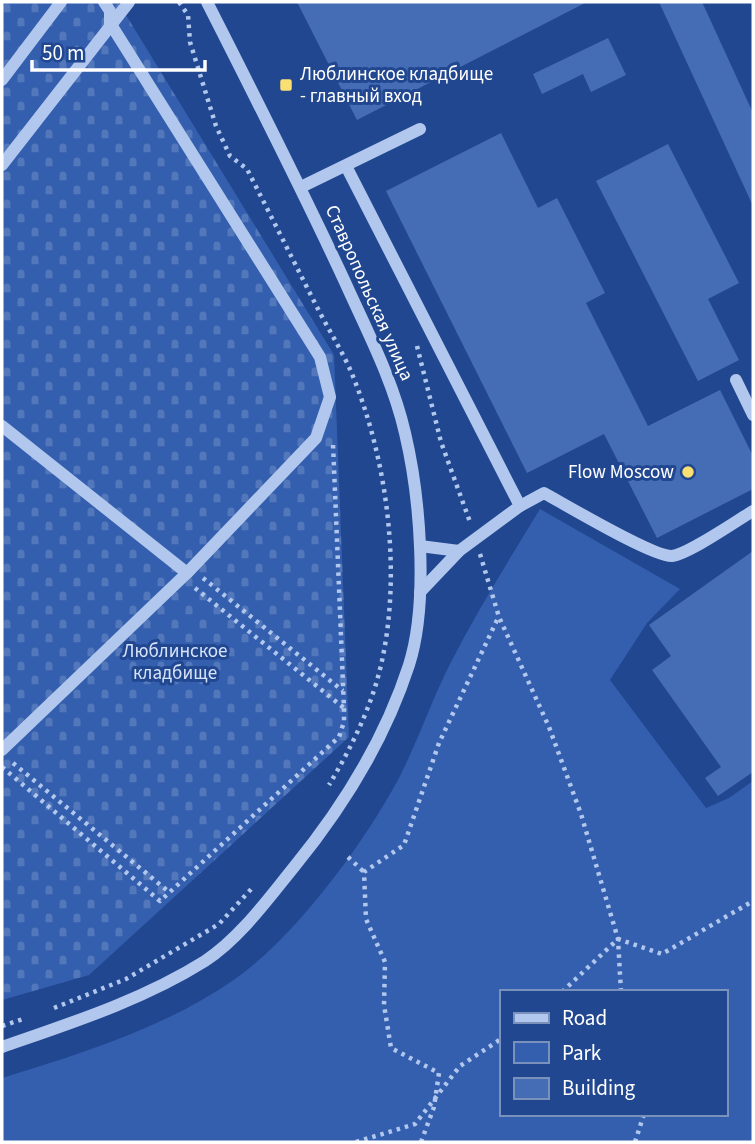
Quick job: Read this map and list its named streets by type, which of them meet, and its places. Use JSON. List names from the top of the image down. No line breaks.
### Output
{"streets":{"street":["Ставропольская улица"]},"parks":["Люблинское кладбище"],"places":{"transit":["Люблинское кладбище - главный вход"],"other":["Flow Moscow"]},"legend":["Road","Park","Building"],"scale_bar":"50 m"}
